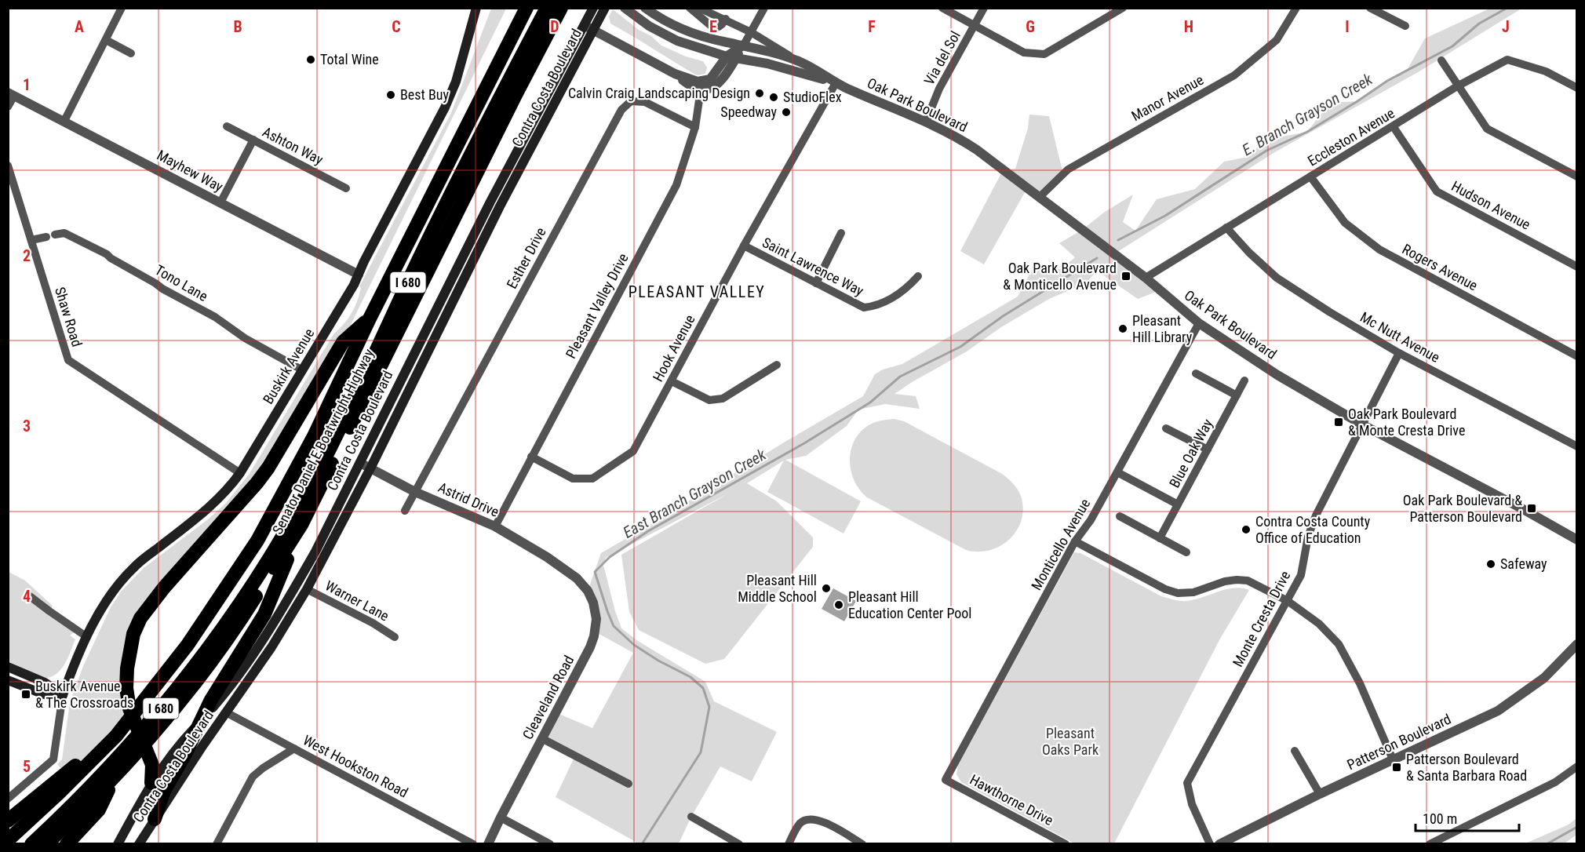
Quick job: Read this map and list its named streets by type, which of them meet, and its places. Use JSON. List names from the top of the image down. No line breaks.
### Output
{"streets":{"highway":["I 680","Senator Daniel E Boatwright Highway"],"main road":["Contra Costa Boulevard","Buskirk Avenue"],"street":["Via del Sol","Manor Avenue","Oak Park Boulevard","Eccleston Avenue","Ashton Way","Mayhew Way","Hudson Avenue","Esther Drive","Saint Lawrence Way","Rogers Avenue","Tono Lane","Pleasant Valley Drive","Shaw Road","Mc Nutt Avenue","Hook Avenue","Blue Oak Way","Astrid Drive","Monticello Avenue","Warner Lane","Monte Cresta Drive","Cleaveland Road","Patterson Boulevard","West Hookston Road","Hawthorne Drive"]},"crossings":[["Via del Sol","Oak Park Boulevard"],["Contra Costa Boulevard","Astrid Drive"],["Contra Costa Boulevard","Warner Lane"],["Contra Costa Boulevard","West Hookston Road"],["Manor Avenue","Oak Park Boulevard"],["Oak Park Boulevard","Eccleston Avenue"],["Oak Park Boulevard","Hook Avenue"],["Oak Park Boulevard","Monticello Avenue"],["Oak Park Boulevard","Monte Cresta Drive"],["Eccleston Avenue","Hudson Avenue"],["Eccleston Avenue","Rogers Avenue"],["Eccleston Avenue","Mc Nutt Avenue"],["Mayhew Way","Buskirk Avenue"],["Esther Drive","Pleasant Valley Drive"],["Esther Drive","Astrid Drive"],["Saint Lawrence Way","Hook Avenue"],["Tono Lane","Shaw Road"],["Tono Lane","Buskirk Avenue"],["Pleasant Valley Drive","Hook Avenue"],["Pleasant Valley Drive","Astrid Drive"],["Shaw Road","Buskirk Avenue"],["Mc Nutt Avenue","Monte Cresta Drive"],["Astrid Drive","Cleaveland Road"],["Monticello Avenue","Hawthorne Drive"]],"districts":["PLEASANT VALLEY"],"water":["E. Branch Grayson Creek","East Branch Grayson Creek"],"parks":["Pleasant Oaks Park"],"places":{"other":["Total Wine","Calvin Craig Landscaping Design","Best Buy","StudioFlex","Speedway","Pleasant Hill Library","Contra Costa County Office of Education","Safeway","Pleasant Hill Middle School","Pleasant Hill Education Center Pool"],"transit":["Oak Park Boulevard & Monticello Avenue","Oak Park Boulevard & Monte Cresta Drive","Oak Park Boulevard & Patterson Boulevard","Buskirk Avenue & The Crossroads","Patterson Boulevard & Santa Barbara Road"]},"scale_bar":"100 m","grid":{"columns":["A","B","C","D","E","F","G","H","I","J"],"rows":["1","2","3","4","5"]}}
